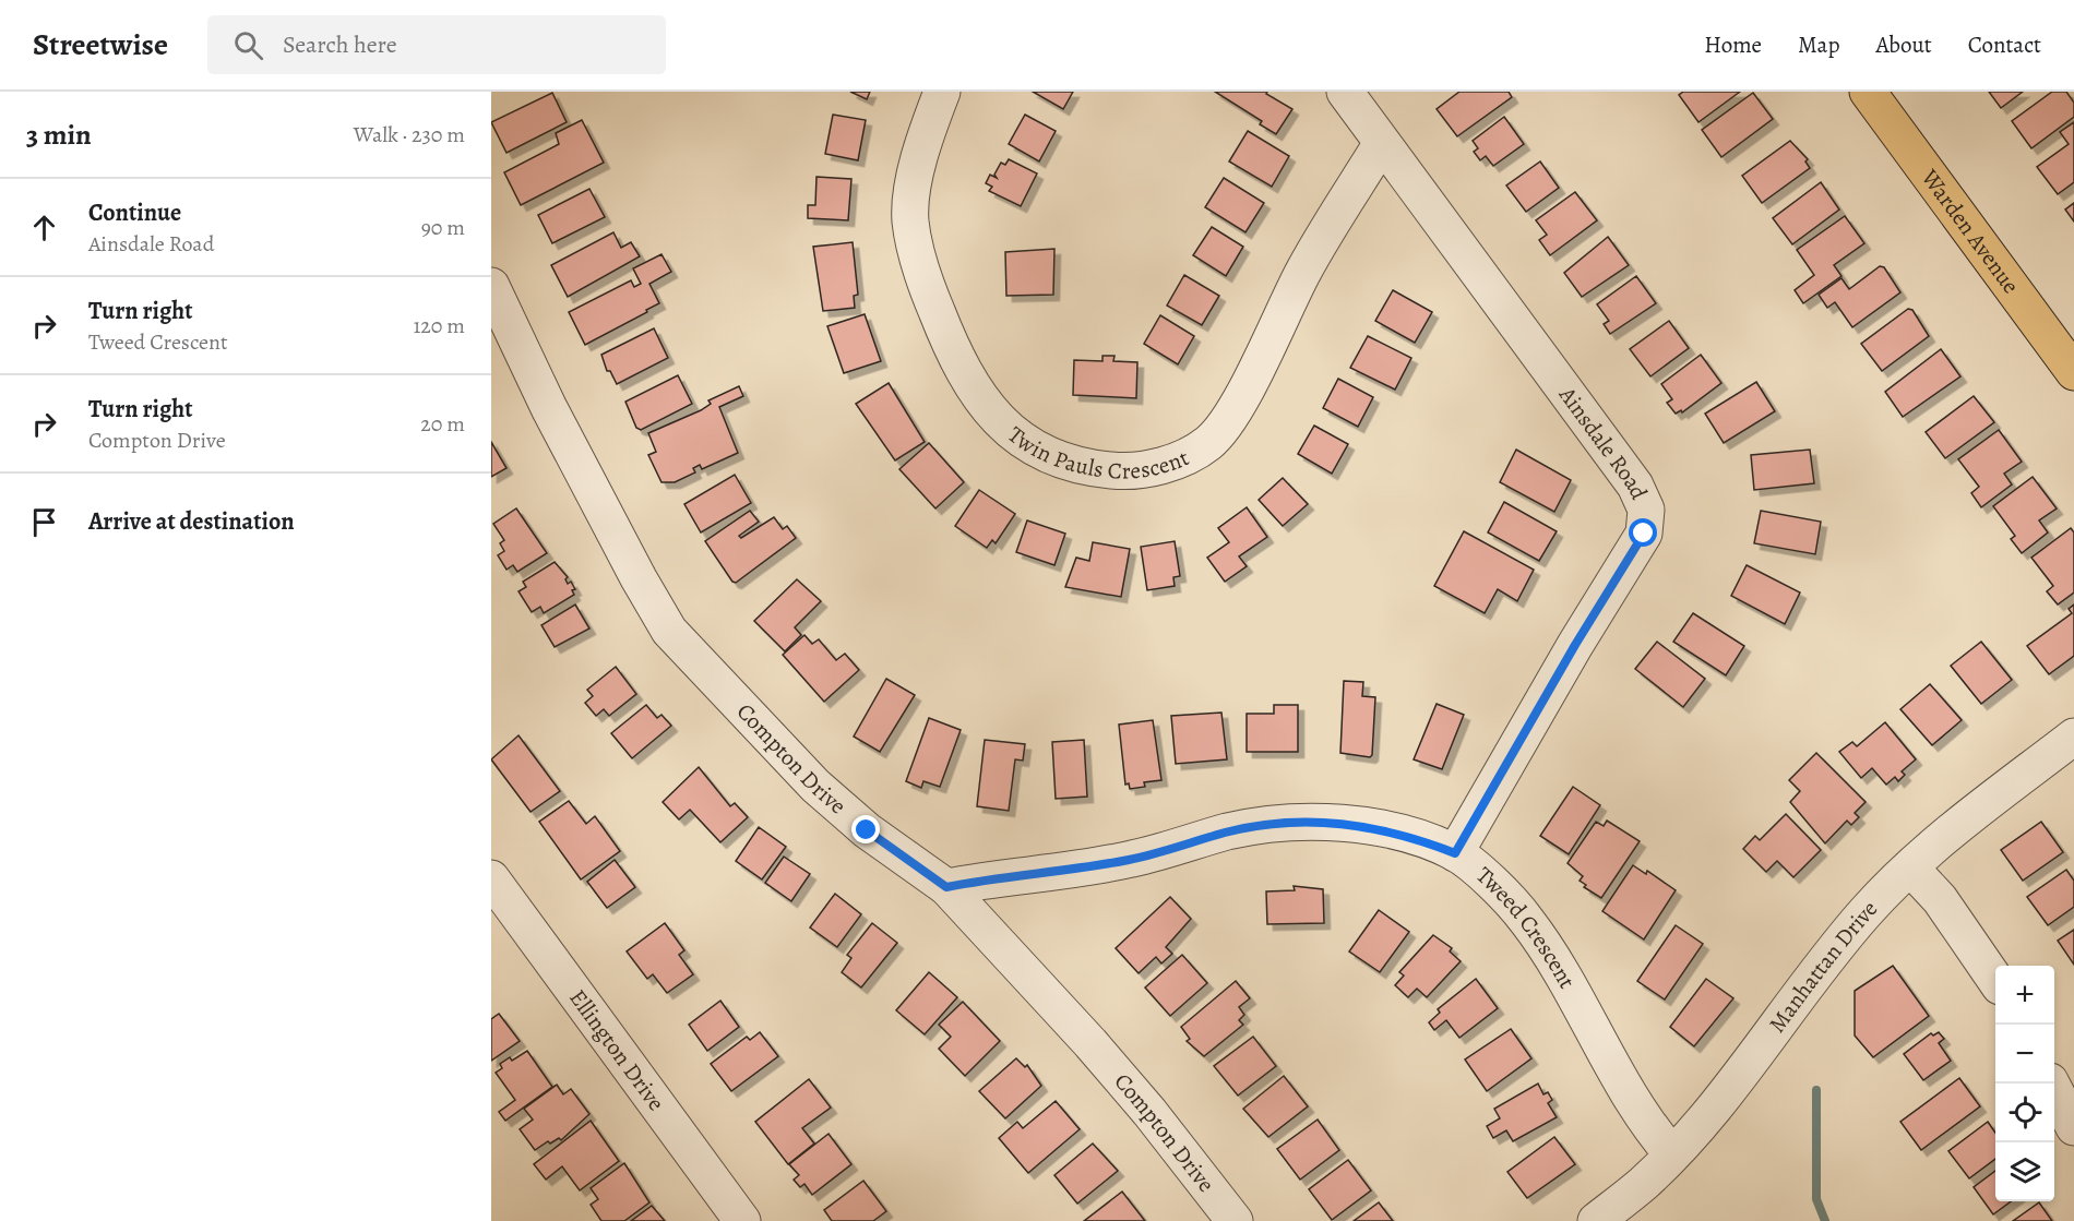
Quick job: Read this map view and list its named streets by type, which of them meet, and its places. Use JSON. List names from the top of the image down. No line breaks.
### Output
{"streets":{"main road":["Warden Avenue"],"street":["Twin Pauls Crescent","Ainsdale Road","Compton Drive","Tweed Crescent","Manhattan Drive","Ellington Drive"]},"crossings":[["Twin Pauls Crescent","Ainsdale Road"],["Ainsdale Road","Tweed Crescent"],["Compton Drive","Tweed Crescent"],["Tweed Crescent","Manhattan Drive"]],"page":{"header":"Streetwise","search":"Search here","nav":["Home","Map","About","Contact"],"heading":["3 min","Walk · 230 m"],"list":[["Continue","Ainsdale Road","90 m"],["Turn right","Tweed Crescent","120 m"],["Turn right","Compton Drive","20 m"],"Arrive at destination"],"map_buttons":["+","−"]}}
